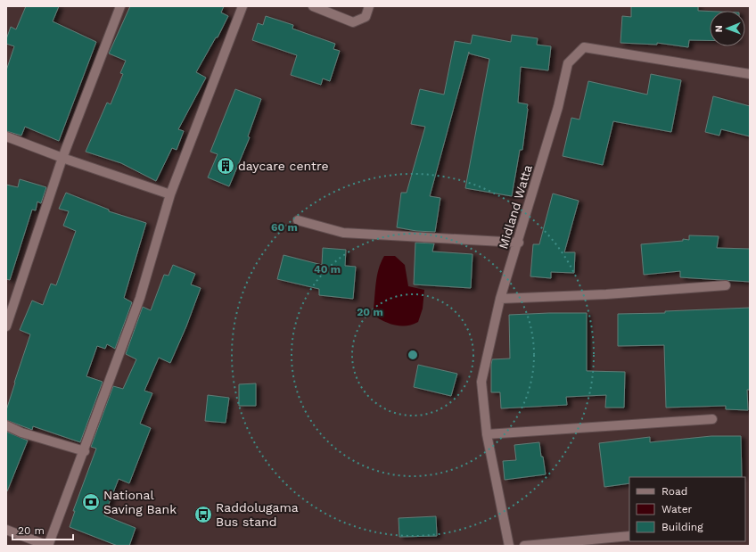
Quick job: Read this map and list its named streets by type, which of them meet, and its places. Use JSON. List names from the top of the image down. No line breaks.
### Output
{"streets":{"street":["Midland Watta"]},"places":{"building":["daycare centre"],"bank":["National Saving Bank"],"bus stop":["Raddolugama Bus stand"]},"legend":["Road","Water","Building"],"scale_bar":"20 m","north":"left","rings":["60 m","40 m","20 m"]}
